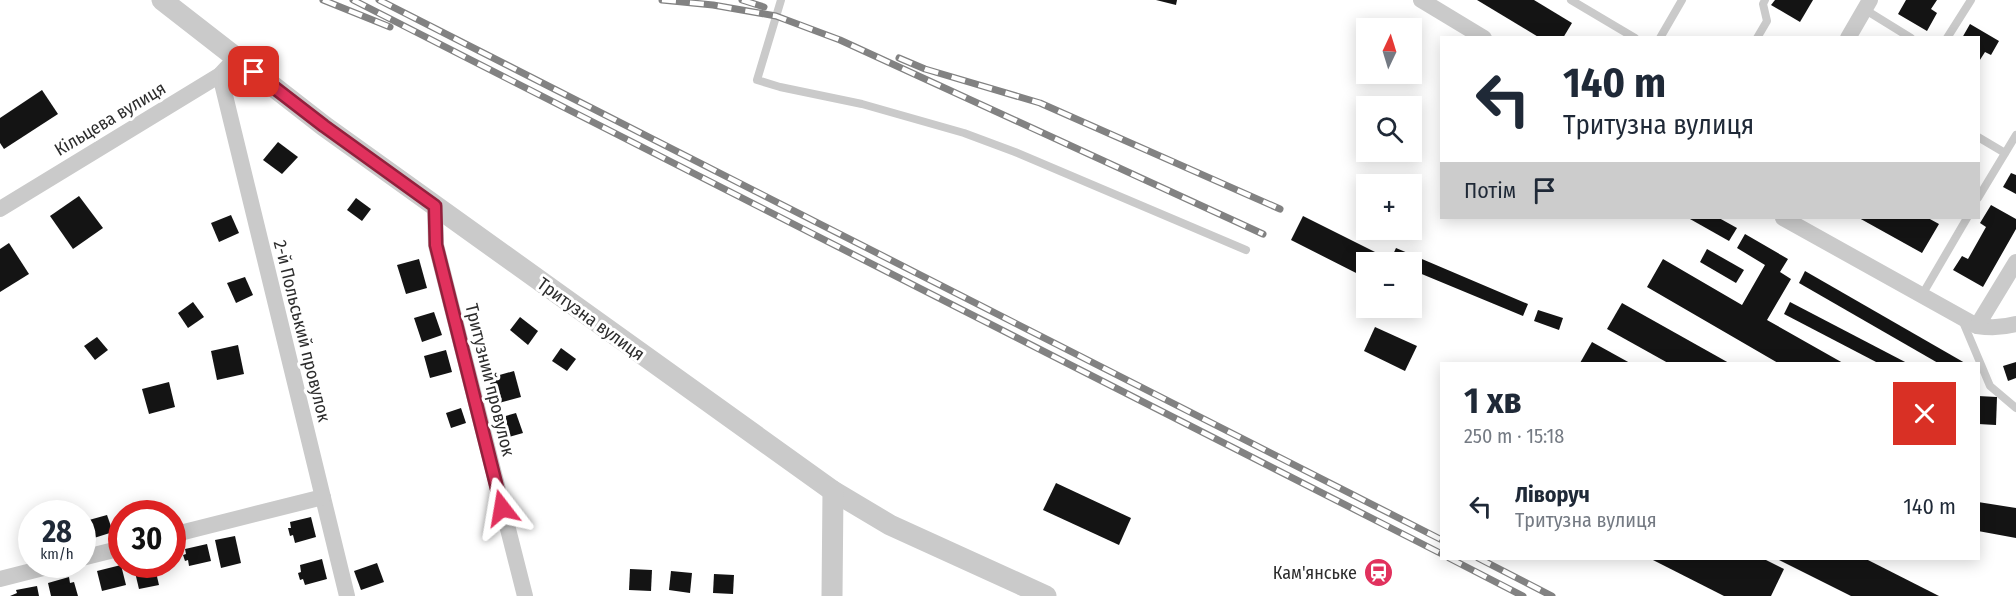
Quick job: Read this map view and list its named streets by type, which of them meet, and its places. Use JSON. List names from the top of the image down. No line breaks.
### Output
{"streets":{"street":["Кільцева вулиця","Тритузна вулиця","2-й Польський провулок","Тритузний провулок"]},"crossings":[["Кільцева вулиця","Тритузна вулиця"],["Кільцева вулиця","2-й Польський провулок"],["Тритузна вулиця","Тритузний провулок"]],"places":{"station":["Кам'янське"]},"north":"top","page":{"map_buttons":["+","−"],"turn":["140 m","Тритузна вулиця"],"then":"Потім","heading":["1 хв","250 m · 15:18"],"list":[{"name":"Ліворуч","note":"Тритузна вулиця","value":"140 m"}],"speed":"28 km/h","limit":"30"}}
